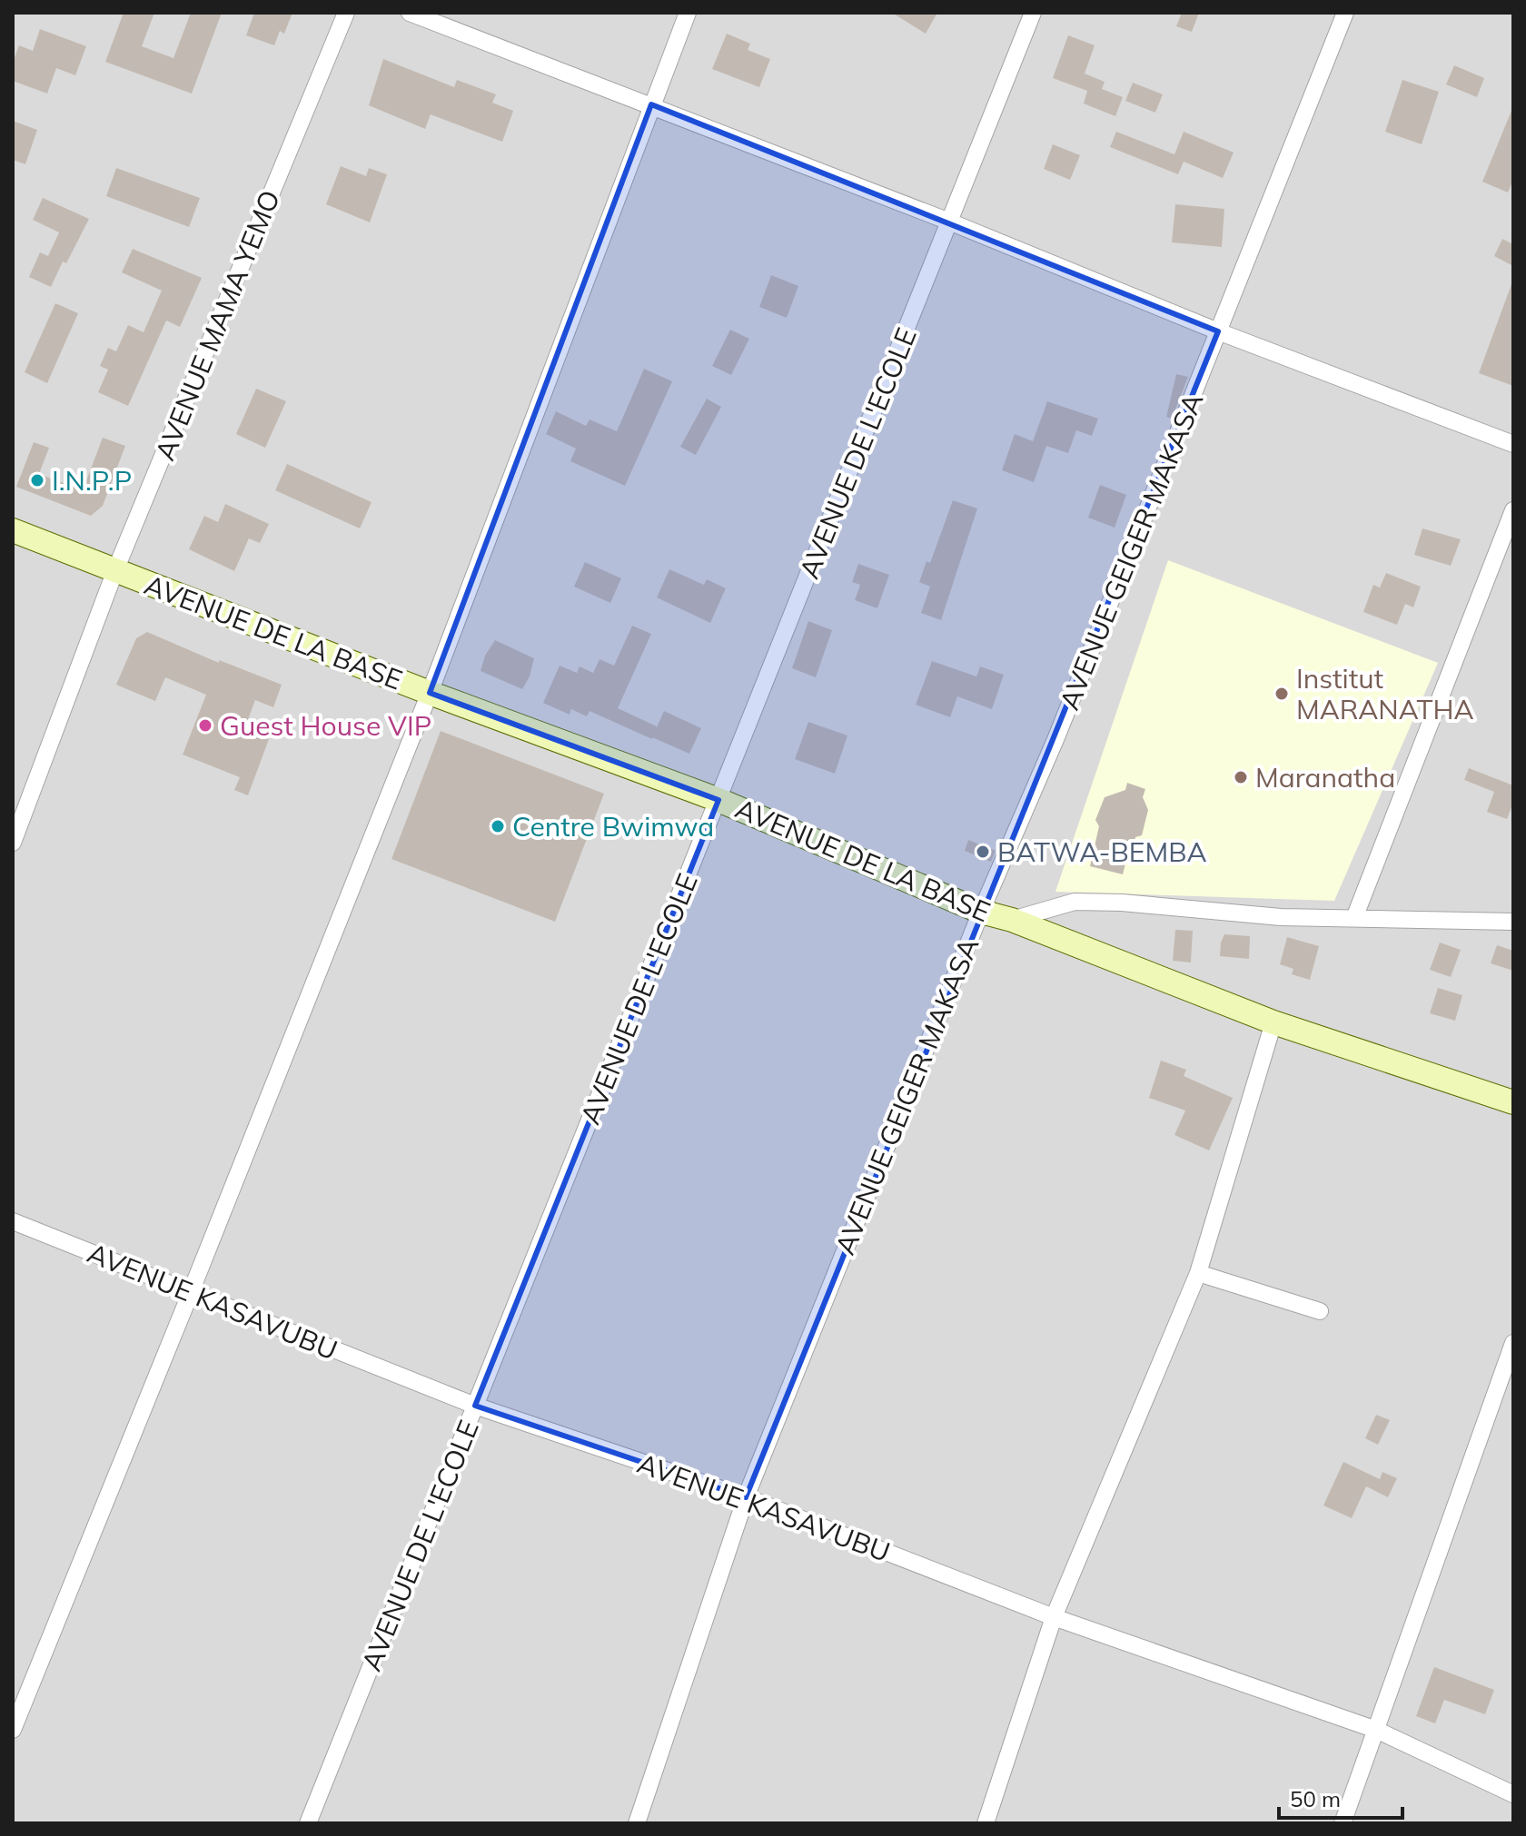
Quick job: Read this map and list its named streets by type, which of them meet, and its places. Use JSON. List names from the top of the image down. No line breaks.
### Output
{"streets":{"main road":["AVENUE DE LA BASE"],"street":["AVENUE MAMA YEMO","AVENUE DE L'ECOLE","AVENUE GEIGER MAKASA","AVENUE KASAVUBU"]},"crossings":[["AVENUE MAMA YEMO","AVENUE DE LA BASE"],["AVENUE DE L'ECOLE","AVENUE DE LA BASE"],["AVENUE DE L'ECOLE","AVENUE KASAVUBU"],["AVENUE GEIGER MAKASA","AVENUE DE LA BASE"],["AVENUE GEIGER MAKASA","AVENUE KASAVUBU"]],"places":["I.N.P.P","Institut MARANATHA","Guest House VIP","Maranatha","Centre Bwimwa","BATWA-BEMBA"],"scale_bar":"50 m"}
